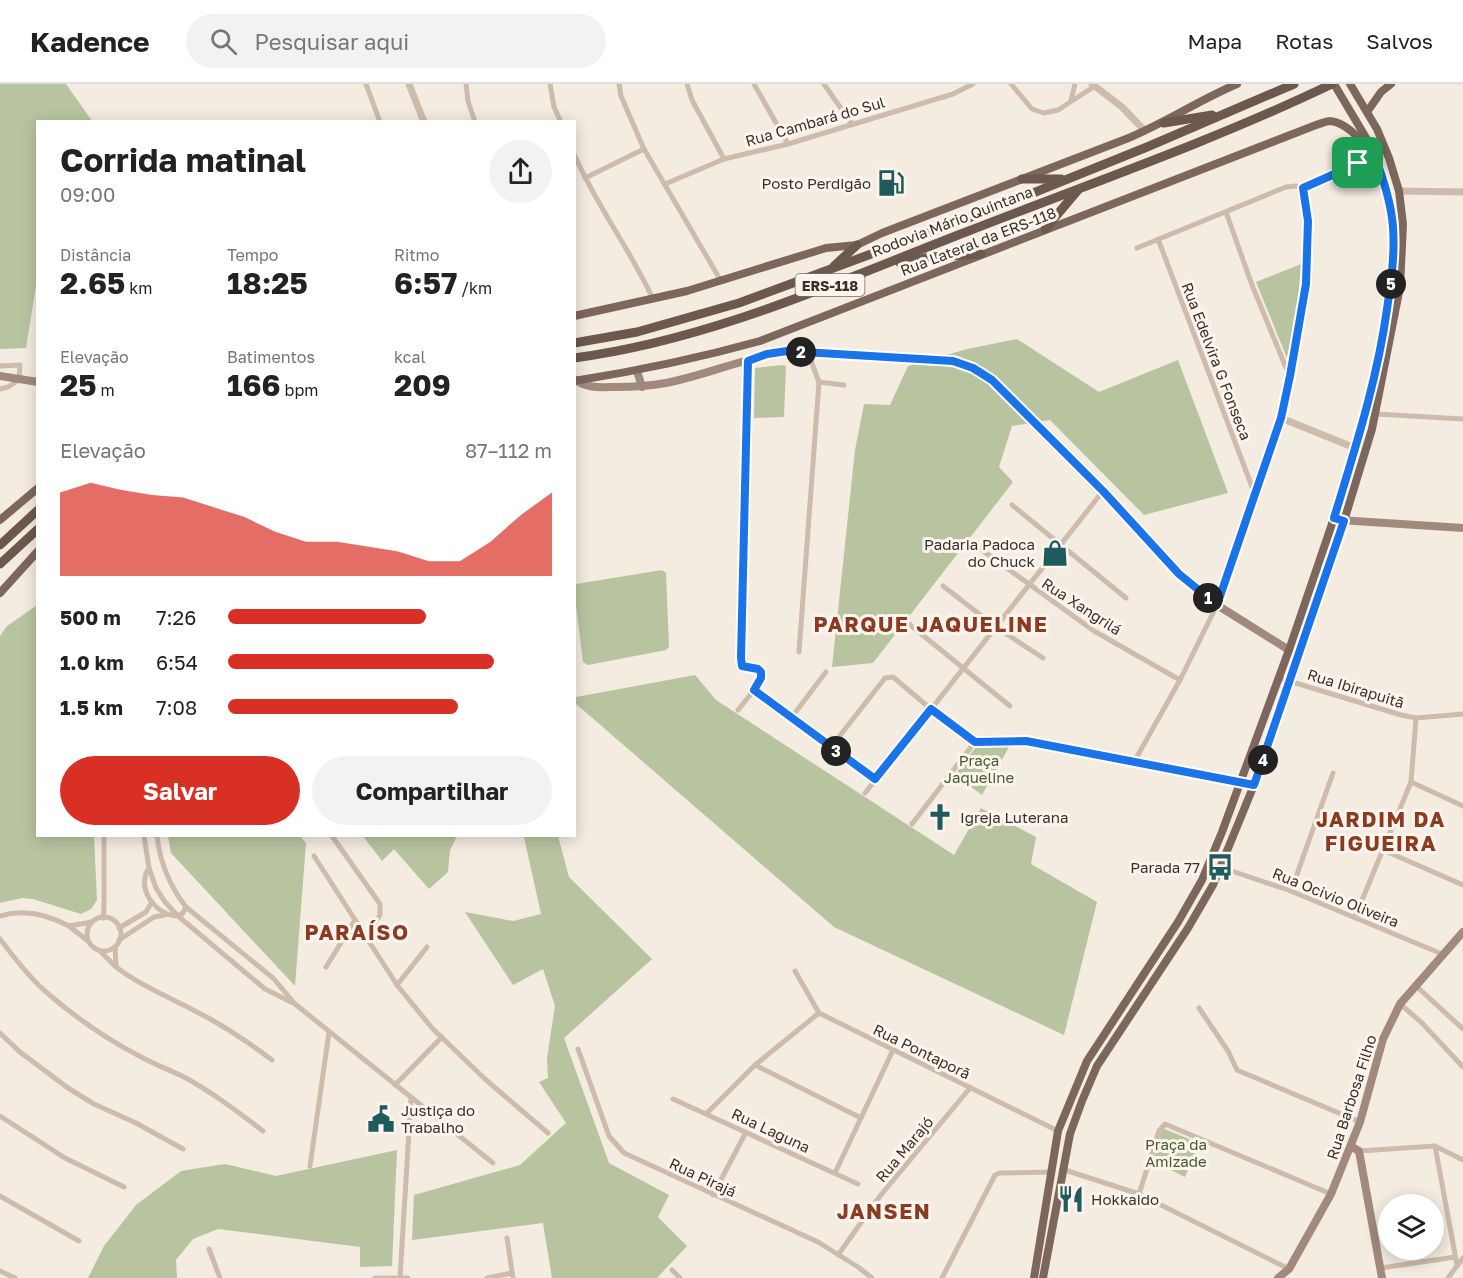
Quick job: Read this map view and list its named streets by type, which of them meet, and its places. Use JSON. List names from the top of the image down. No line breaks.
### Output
{"streets":{"highway":["Rodovia Mário Quintana","ERS-118"],"main road":["Rua Lateral da ERS-118","Rua Barbosa Filho"],"street":["Rua Cambará do Sul","Rua Edelvira G Fonseca","Rua Xangrilá","Rua Ibirapuitã","Rua Ocivio Oliveira","Rua Pontaporã","Rua Laguna","Rua Marajó","Rua Pirajá"]},"crossings":[["Rua Ocivio Oliveira","Rua Barbosa Filho"],["Rua Pontaporã","Rua Marajó"],["Rua Marajó","Rua Pirajá"]],"districts":["PARQUE JAQUELINE","JARDIM DA FIGUEIRA","PARAÍSO","JANSEN"],"parks":["Praça Jaqueline","Praça da Amizade"],"places":{"fuel station":["Posto Perdigão"],"shop":["Padaria Padoca do Chuck"],"church":["Igreja Luterana"],"bus stop":["Parada 77"],"public building":["Justiça do Trabalho"],"restaurant":["Hokkaido"]},"page":{"header":"Kadence","search":"Pesquisar aqui","nav":["Mapa","Rotas","Salvos"],"heading":["Corrida matinal","09:00"],"stats":[["Distância","2.65 km"],["Tempo","18:25"],["Ritmo","6:57 /km"],["Elevação","25 m"],["Batimentos","166 bpm"],["kcal","209"]],"pins":["5","2","1","3","4"],"chart":["Elevação","87–112 m"],"list":[{"name":"500 m","note":"7:26"},{"name":"1.0 km","note":"6:54"},{"name":"1.5 km","note":"7:08"}],"buttons":["Salvar","Compartilhar"]}}
